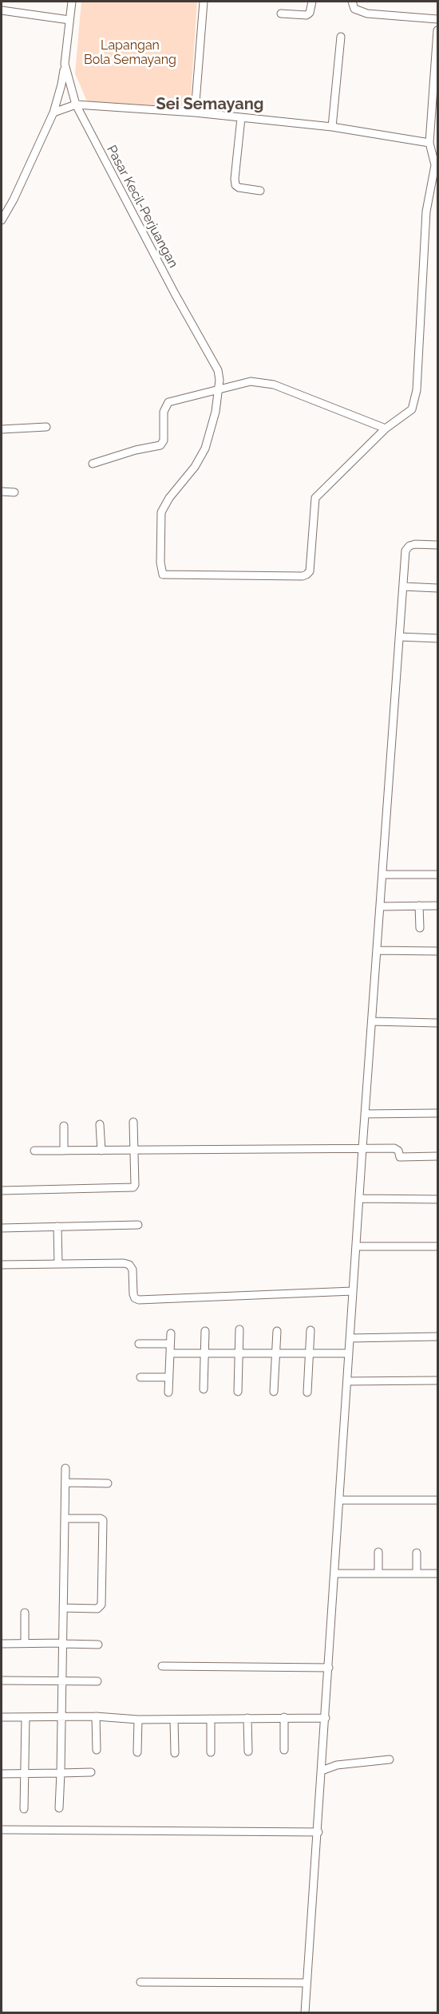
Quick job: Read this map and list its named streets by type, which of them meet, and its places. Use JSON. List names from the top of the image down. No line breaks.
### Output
{"streets":{"street":["Pasar Kecil-Perjuangan"]},"districts":["Sei Semayang"],"parks":["Lapangan Bola Semayang"]}
